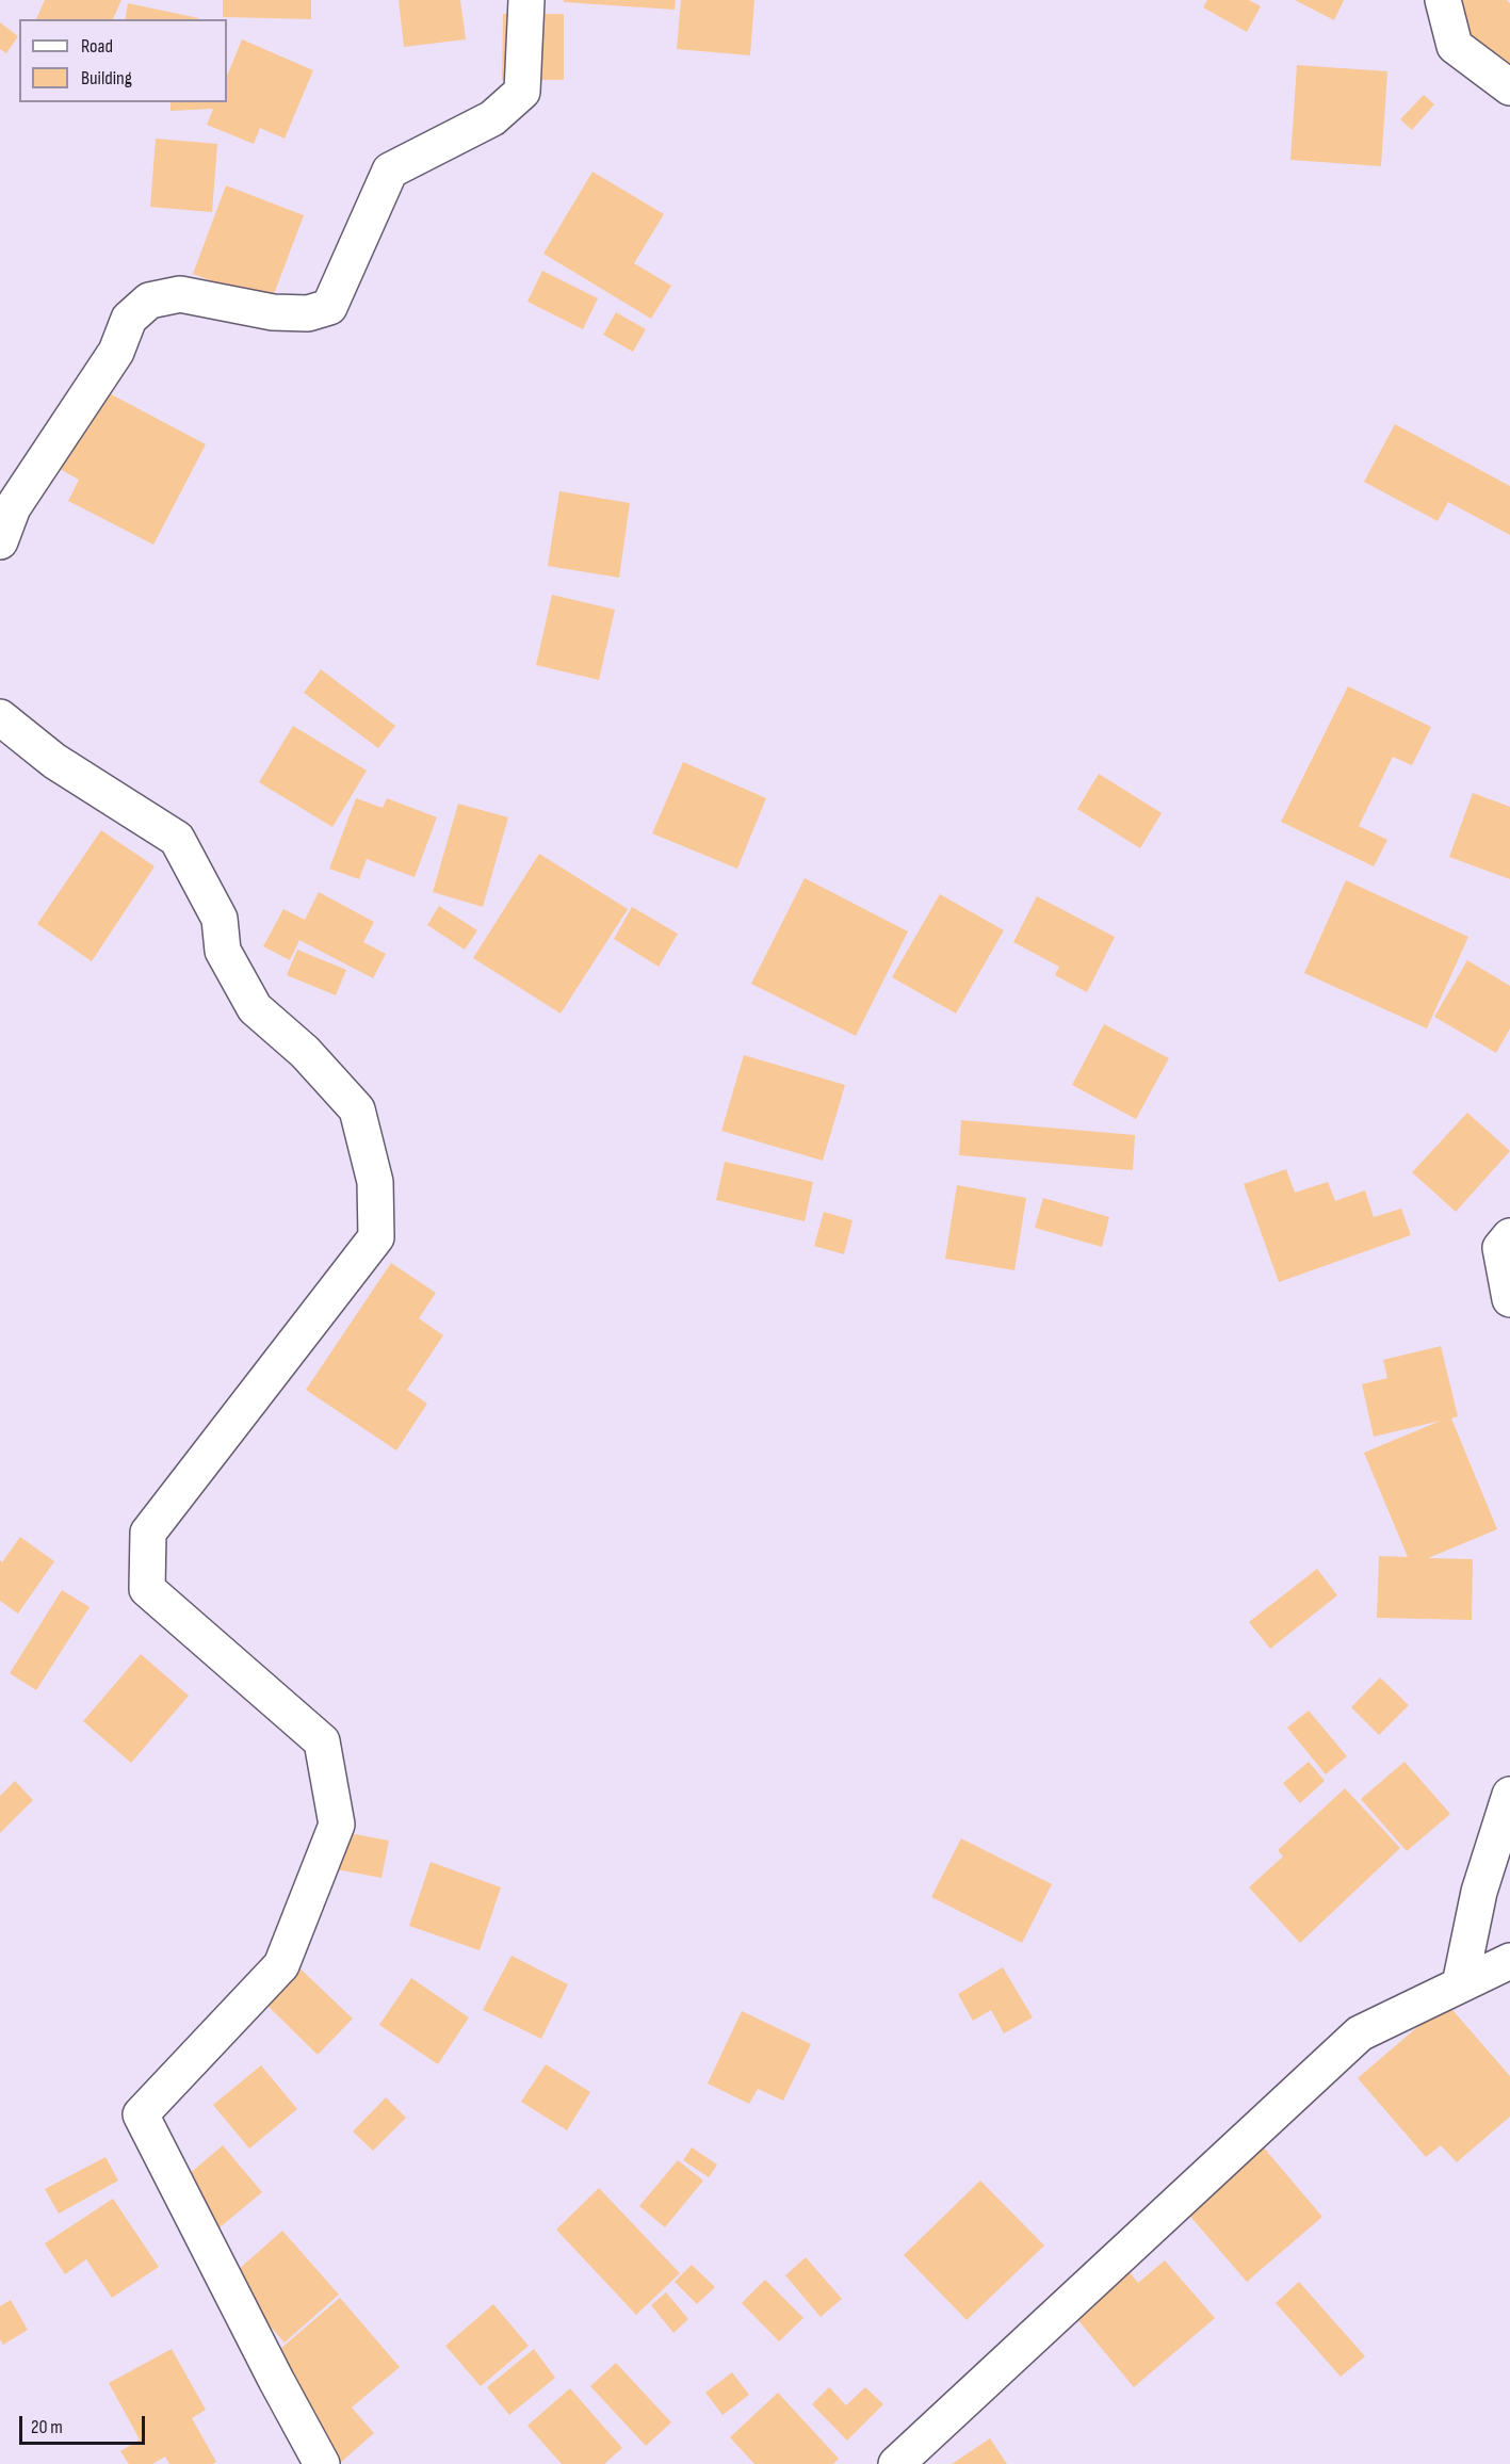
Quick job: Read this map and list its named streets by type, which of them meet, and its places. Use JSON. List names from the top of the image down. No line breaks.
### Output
{"legend":["Road","Building"],"scale_bar":"20 m"}
